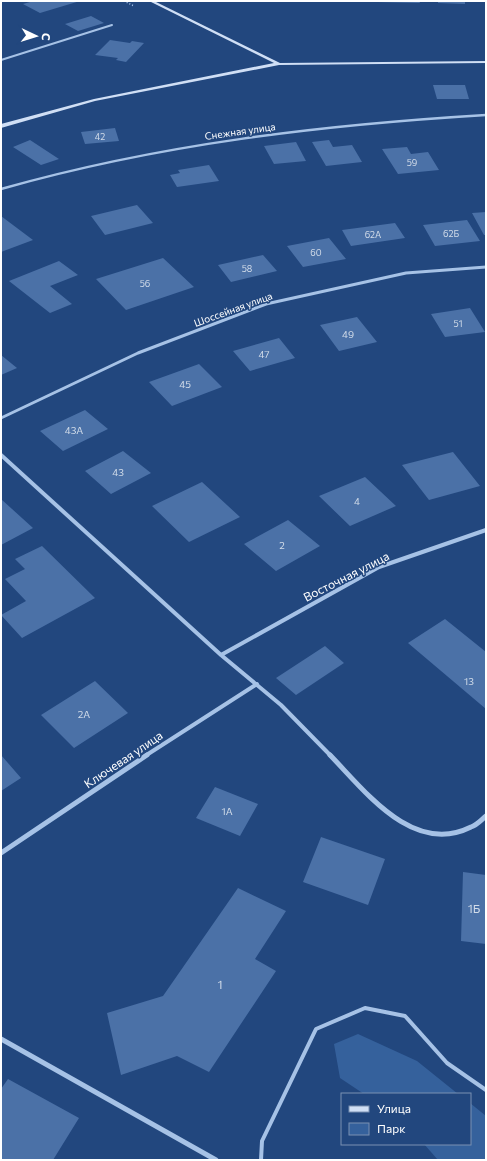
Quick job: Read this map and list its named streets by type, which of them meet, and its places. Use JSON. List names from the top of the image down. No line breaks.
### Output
{"streets":{"street":["Снежная улица","Шоссейная улица","Восточная улица","Ключевая улица"]},"house_numbers":["42","59","62Б","62А","60","58","56","51","49","47","45","43А","43","4","2","13","2А","1А","1Б","1"],"legend":["Улица","Парк"],"north":"right"}
